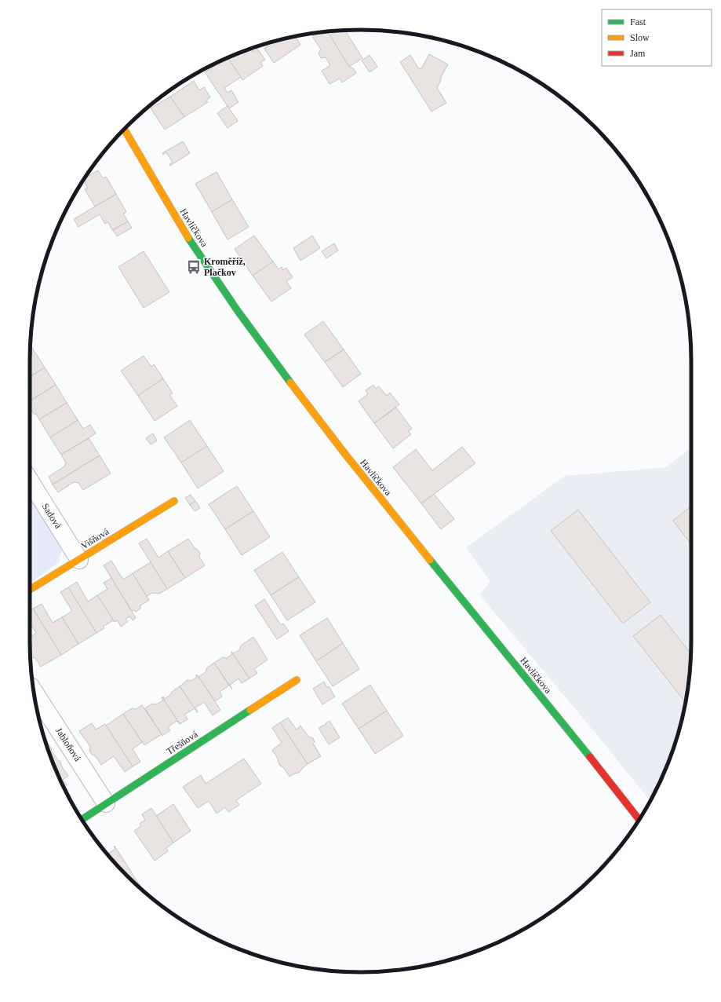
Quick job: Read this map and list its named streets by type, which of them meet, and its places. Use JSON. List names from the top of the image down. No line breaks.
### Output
{"streets":{"street":["Havlíčkova","Sadová","Višňová","Třešňová","Jabloňová"]},"crossings":[["Sadová","Višňová"],["Třešňová","Jabloňová"]],"places":{"bus stop":["Kroměříž, Plačkov"]},"legend":["Fast","Slow","Jam"]}
